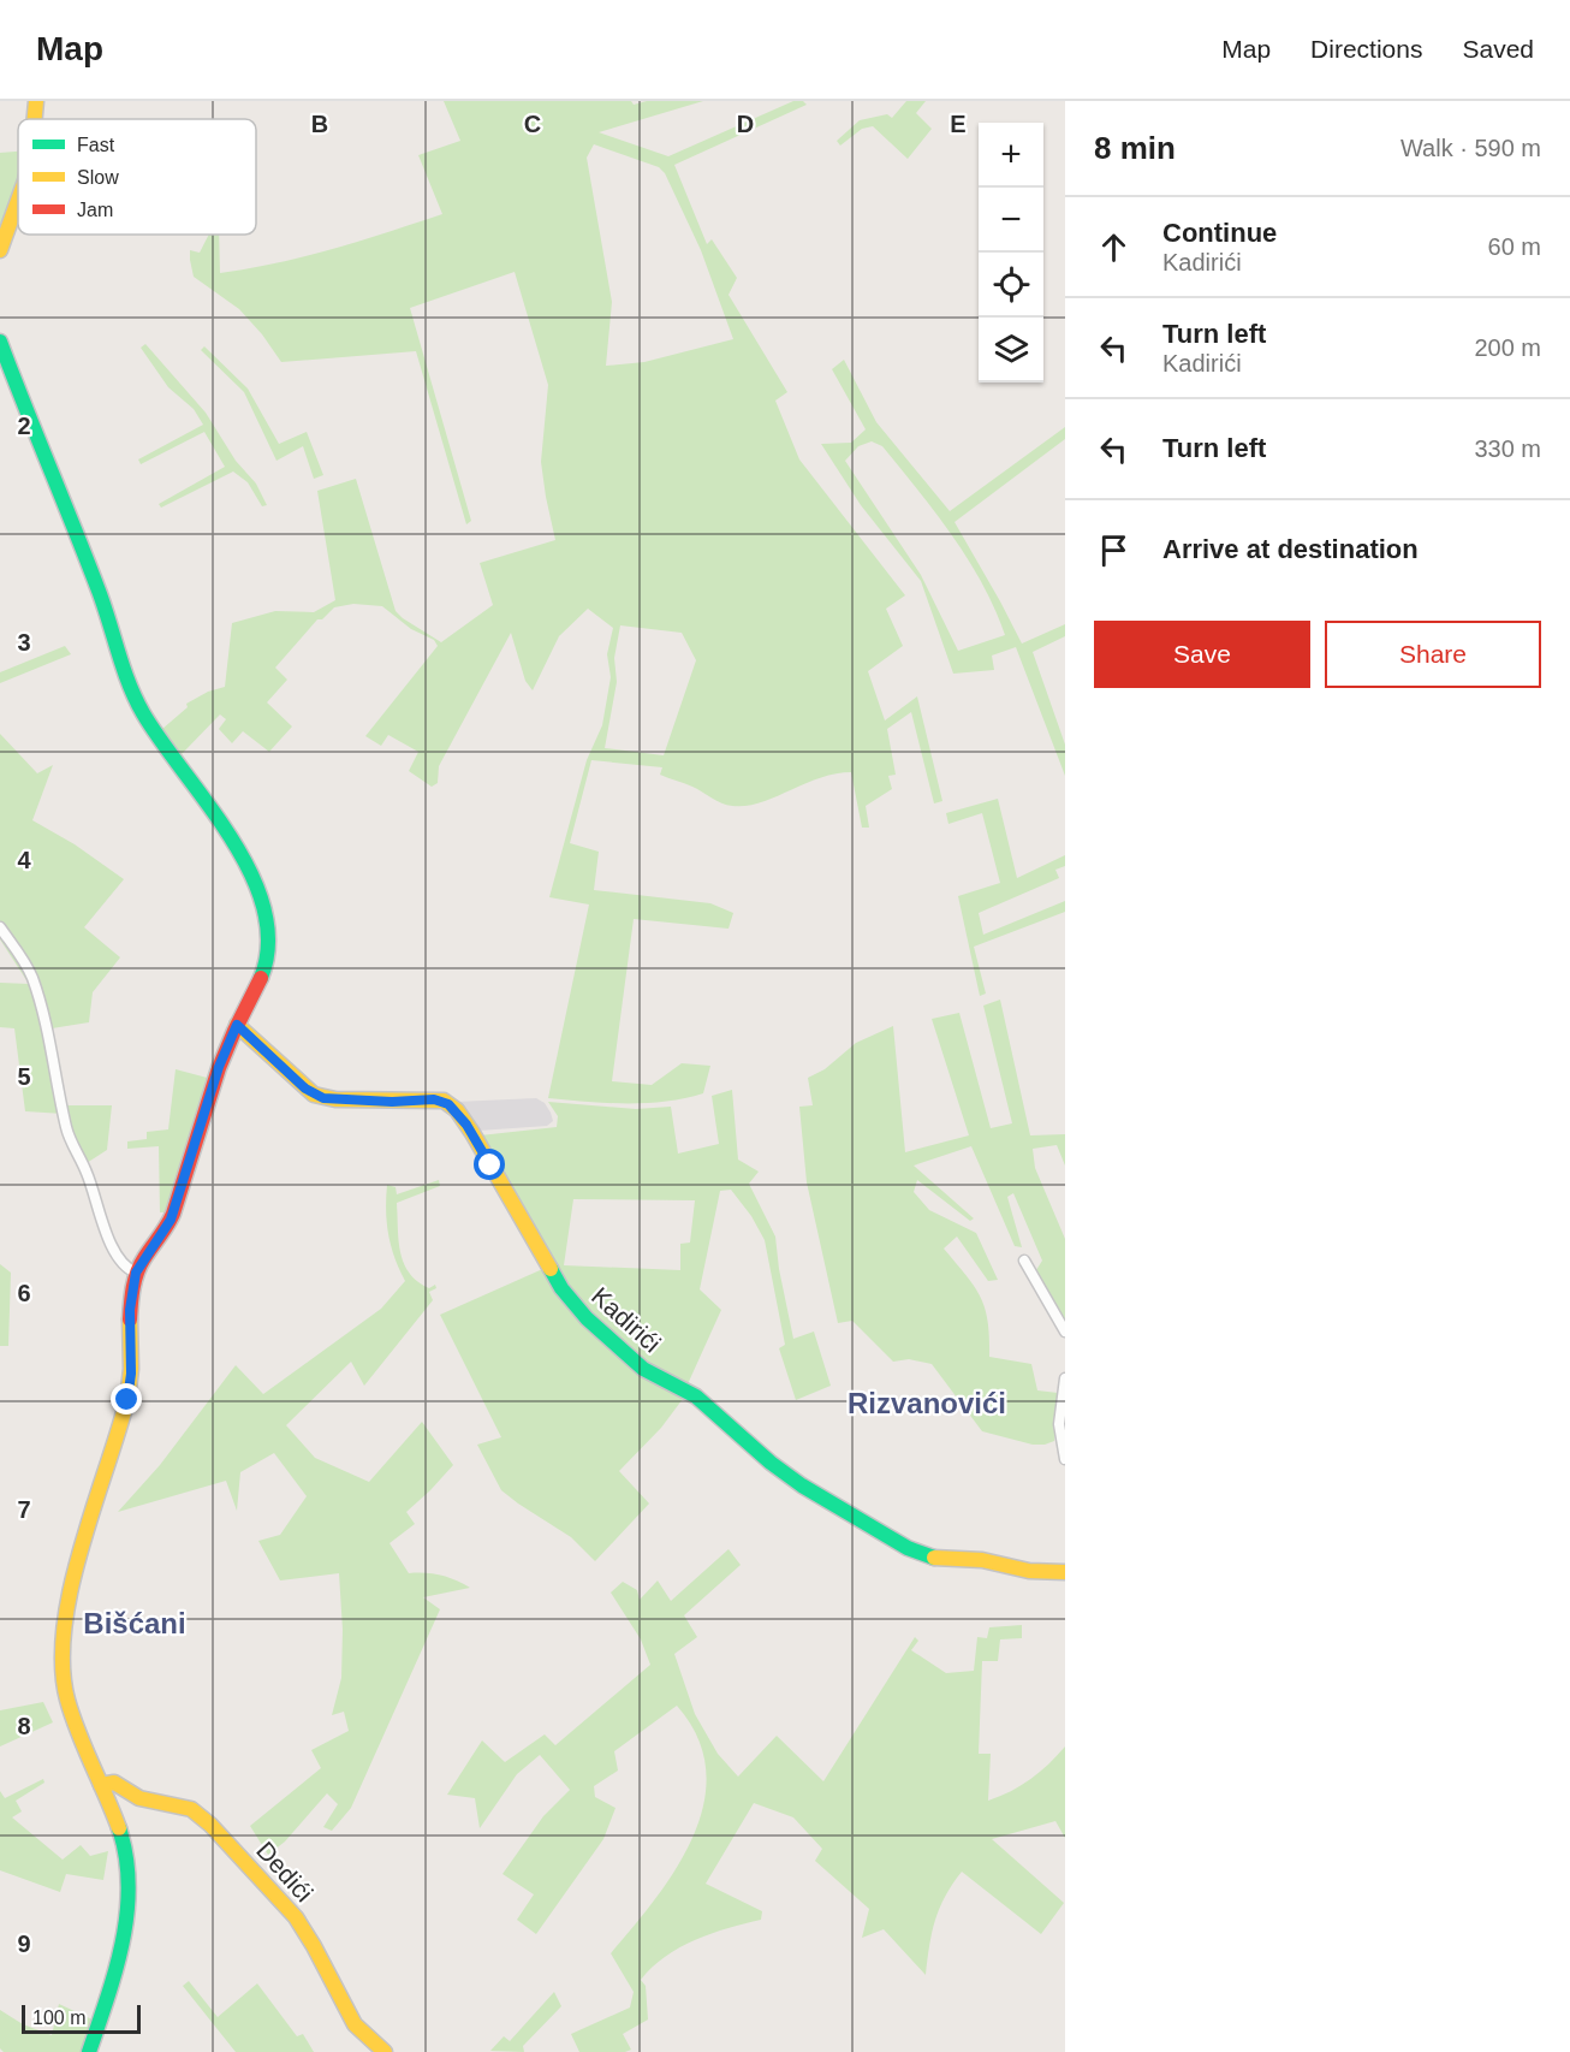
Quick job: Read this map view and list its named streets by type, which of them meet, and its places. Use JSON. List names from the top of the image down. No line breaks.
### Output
{"streets":{"street":["Kadirići","Dedići"]},"districts":["Rizvanovići","Bišćani"],"legend":["Fast","Slow","Jam"],"scale_bar":"100 m","page":{"header":"Map","nav":["Map","Directions","Saved"],"heading":["8 min","Walk · 590 m"],"map_buttons":["+","−"],"list":[["Continue","Kadirići","60 m"],["Turn left","Kadirići","200 m"],["Turn left","330 m"],"Arrive at destination"],"buttons":["Save","Share"],"scale":"100 m"},"grid":{"columns":["B","C","D","E"],"rows":["2","3","4","5","6","7","8","9"]}}
